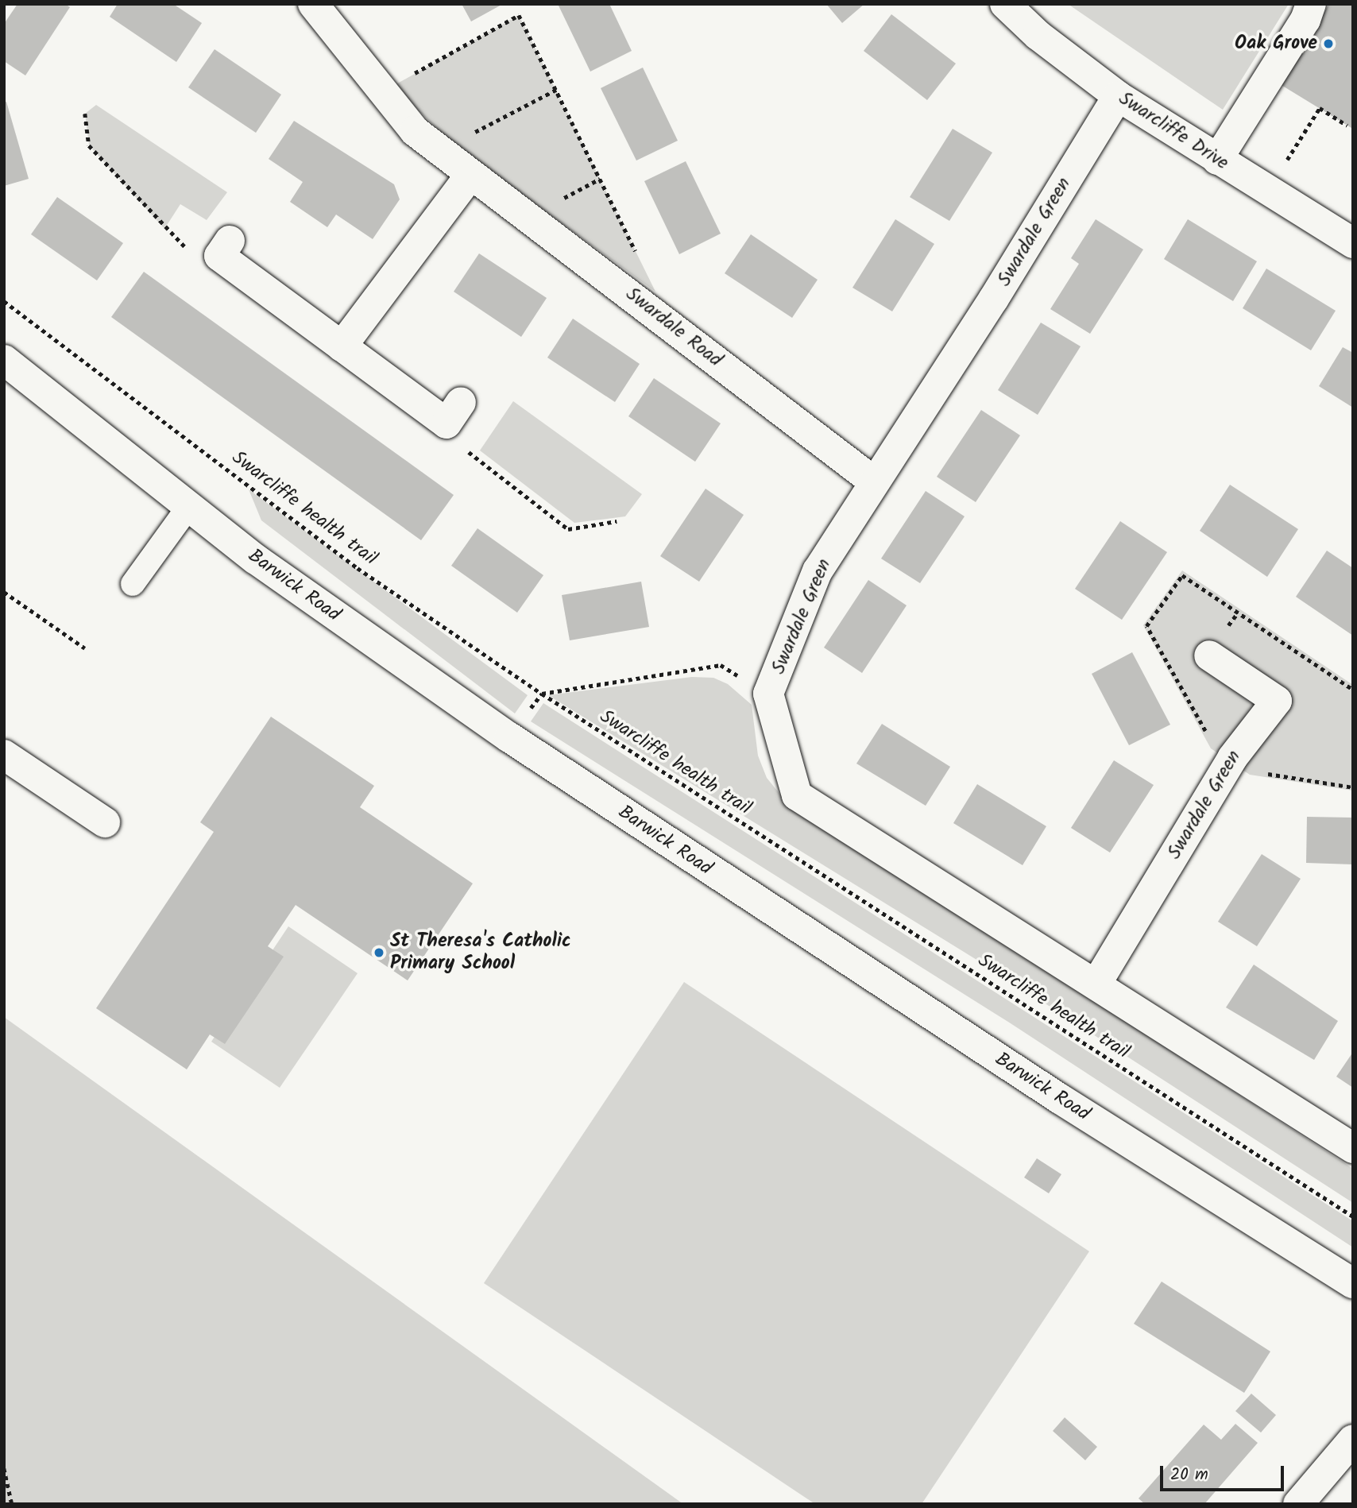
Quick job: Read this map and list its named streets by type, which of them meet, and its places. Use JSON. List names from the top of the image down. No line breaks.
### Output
{"streets":{"street":["Swarcliffe Drive","Swardale Green","Swardale Road","Barwick Road"],"path":["Swarcliffe health trail"]},"crossings":[["Swarcliffe Drive","Swardale Green"],["Swardale Green","Swardale Road"]],"places":["Oak Grove","St Theresa's Catholic Primary School"],"scale_bar":"20 m"}
